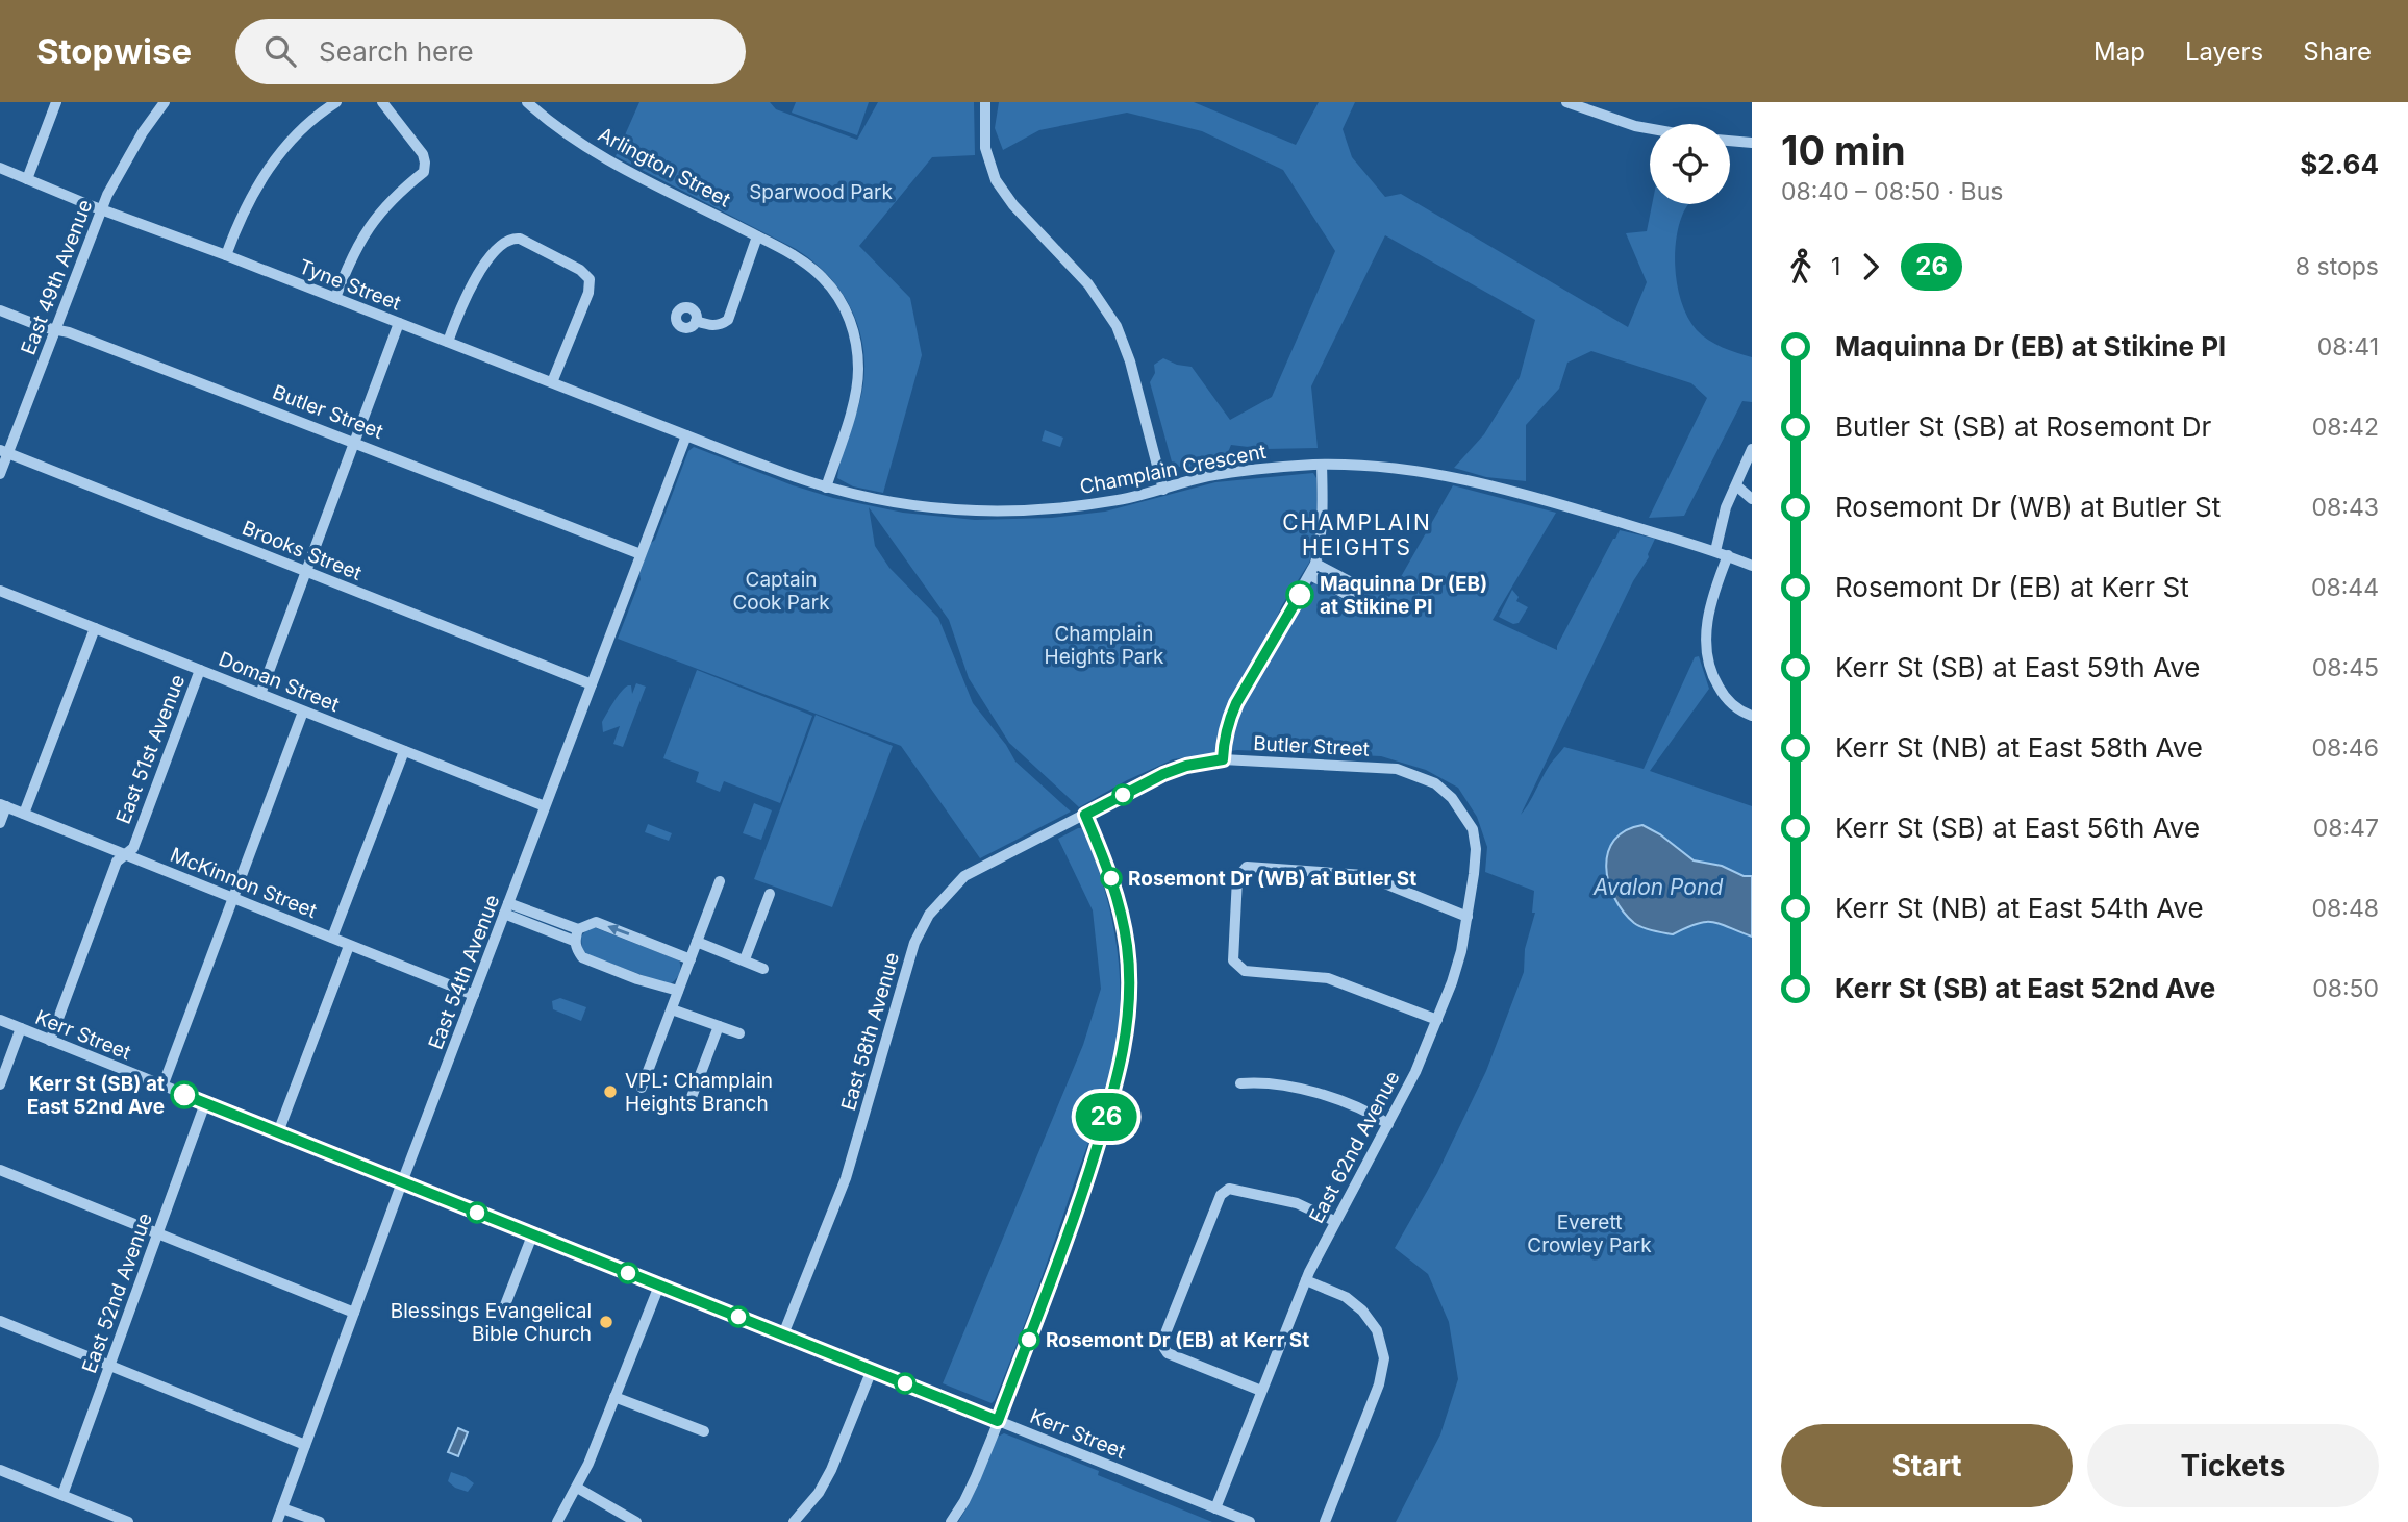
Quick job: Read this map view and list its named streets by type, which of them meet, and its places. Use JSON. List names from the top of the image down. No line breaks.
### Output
{"streets":{"street":["Arlington Street","East 49th Avenue","Tyne Street","Butler Street","Champlain Crescent","Brooks Street","Doman Street","East 51st Avenue","McKinnon Street","East 54th Avenue","East 58th Avenue","Kerr Street","East 62nd Avenue","East 52nd Avenue"]},"crossings":[["Arlington Street","Champlain Crescent"],["East 49th Avenue","Tyne Street"],["East 49th Avenue","Butler Street"],["East 49th Avenue","Brooks Street"],["Tyne Street","Champlain Crescent"],["Tyne Street","East 54th Avenue"],["Butler Street","East 54th Avenue"],["Butler Street","East 58th Avenue"],["Butler Street","East 62nd Avenue"],["Champlain Crescent","East 54th Avenue"],["Brooks Street","East 54th Avenue"],["Doman Street","East 51st Avenue"],["Doman Street","East 54th Avenue"],["East 51st Avenue","McKinnon Street"],["East 51st Avenue","Kerr Street"],["McKinnon Street","East 54th Avenue"],["East 54th Avenue","Kerr Street"],["East 58th Avenue","Kerr Street"],["Kerr Street","East 62nd Avenue"],["Kerr Street","East 52nd Avenue"]],"districts":["CHAMPLAIN HEIGHTS"],"water":["Avalon Pond"],"parks":["Sparwood Park","Captain Cook Park","Champlain Heights Park","Everett Crowley Park"],"places":["Maquinna Dr (EB) at Stikine Pl","Rosemont Dr (WB) at Butler St","VPL: Champlain Heights Branch","Kerr St (SB) at East 52nd Ave","Blessings Evangelical Bible Church","Rosemont Dr (EB) at Kerr St"],"lines":["bus line 26"],"page":{"header":"Stopwise","search":"Search here","nav":["Map","Layers","Share"],"on_map":"26","heading":["10 min","08:40 – 08:50 · Bus","$2.64"],"legs":["1","26","8 stops"],"list":[{"name":"Maquinna Dr (EB) at Stikine Pl","value":"08:41"},{"name":"Butler St (SB) at Rosemont Dr","value":"08:42"},{"name":"Rosemont Dr (WB) at Butler St","value":"08:43"},{"name":"Rosemont Dr (EB) at Kerr St","value":"08:44"},{"name":"Kerr St (SB) at East 59th Ave","value":"08:45"},{"name":"Kerr St (NB) at East 58th Ave","value":"08:46"},{"name":"Kerr St (SB) at East 56th Ave","value":"08:47"},{"name":"Kerr St (NB) at East 54th Ave","value":"08:48"},{"name":"Kerr St (SB) at East 52nd Ave","value":"08:50"}],"buttons":["Start","Tickets"]}}
